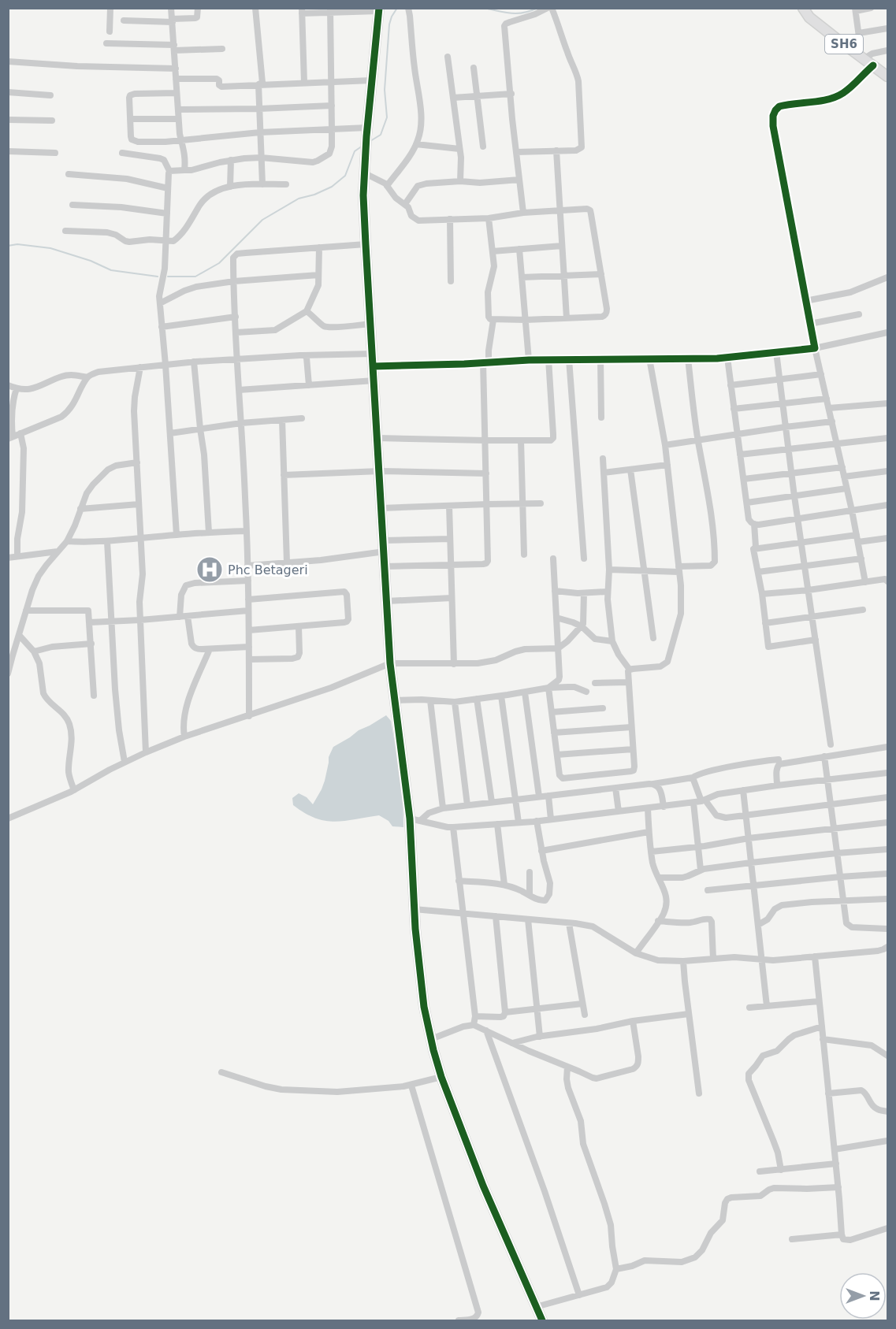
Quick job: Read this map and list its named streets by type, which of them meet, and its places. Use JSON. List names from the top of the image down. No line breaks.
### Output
{"streets":{"main road":["SH6"]},"places":{"hospital":["Phc Betageri"]},"north":"right"}
